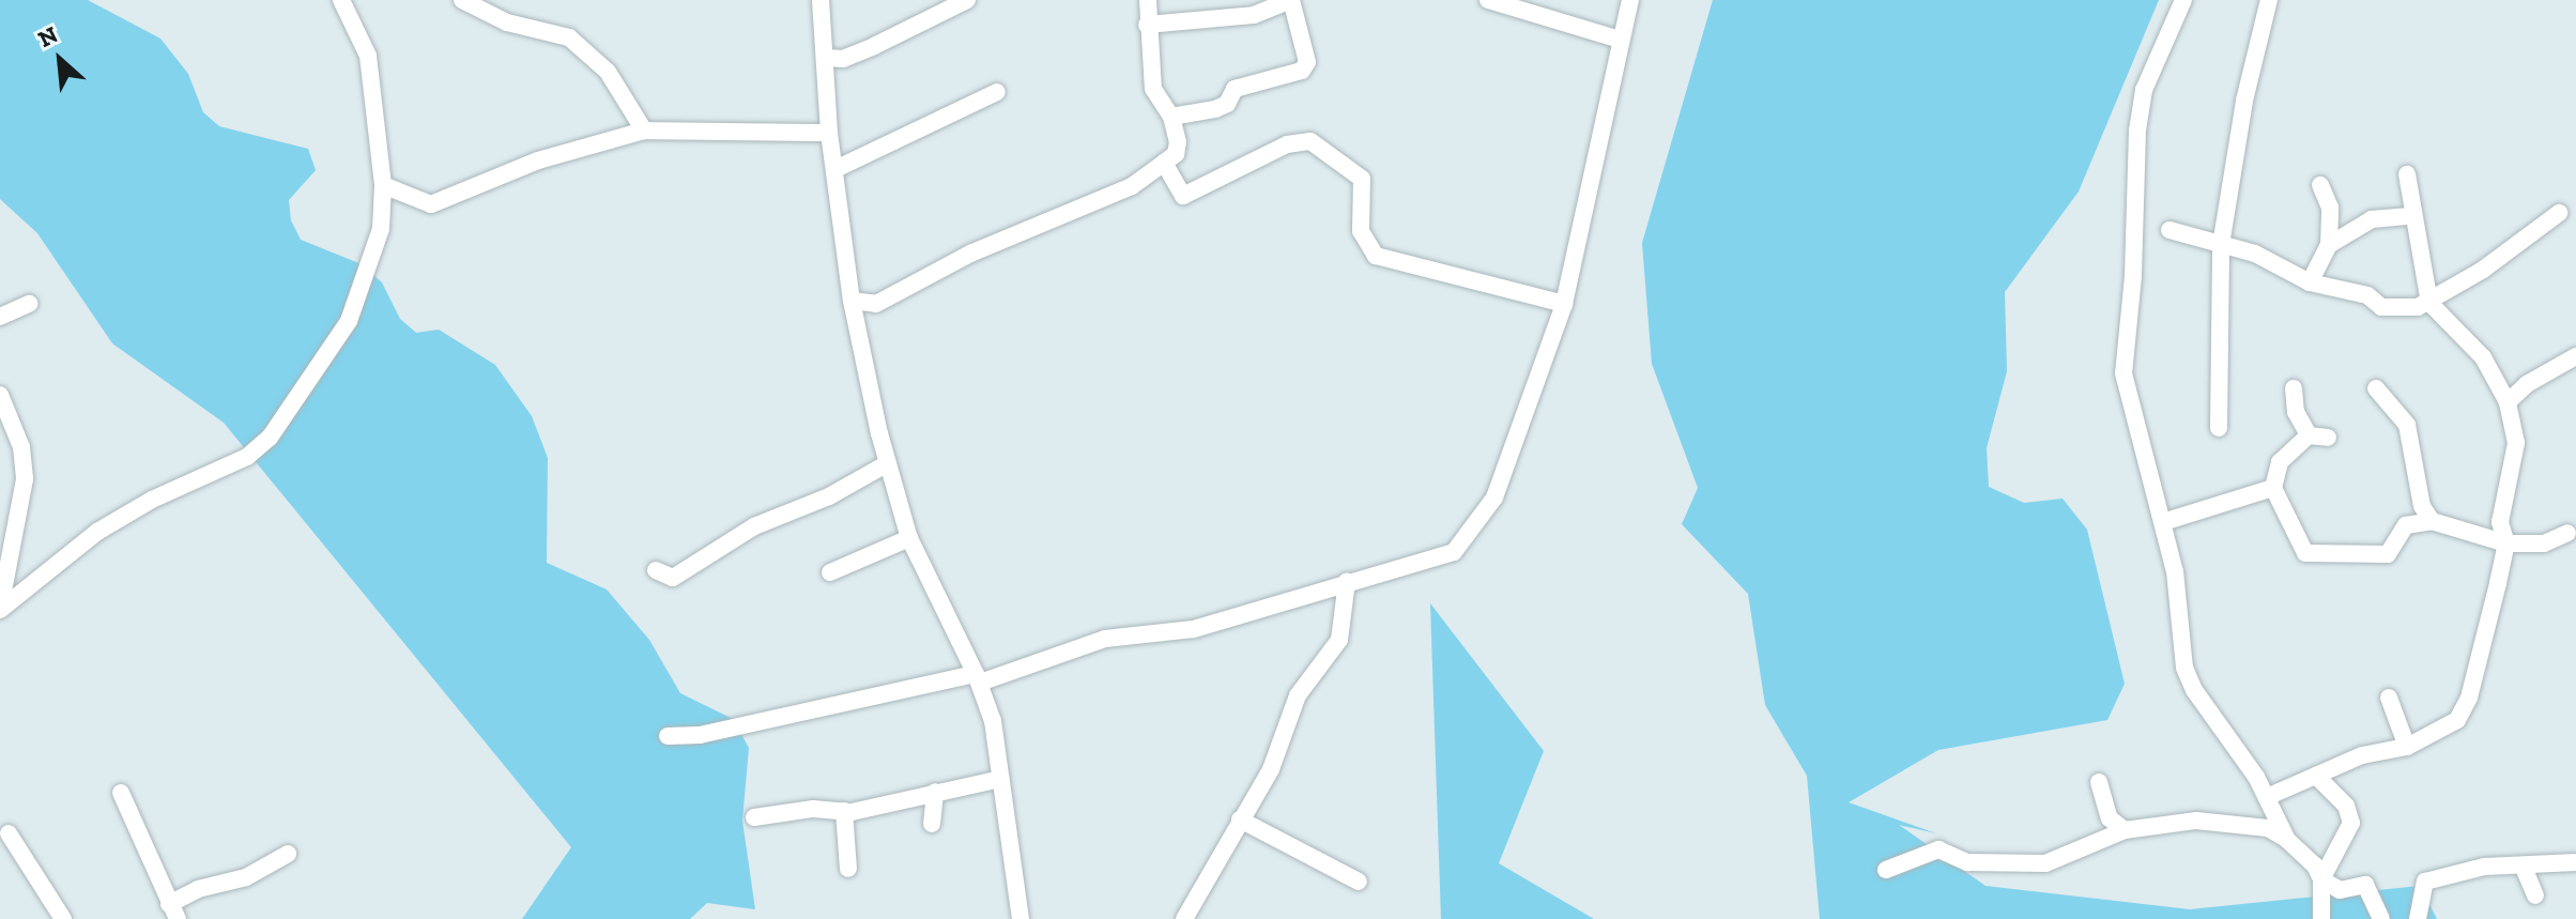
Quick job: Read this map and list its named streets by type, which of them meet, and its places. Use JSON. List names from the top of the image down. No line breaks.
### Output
{"north":"top left"}
